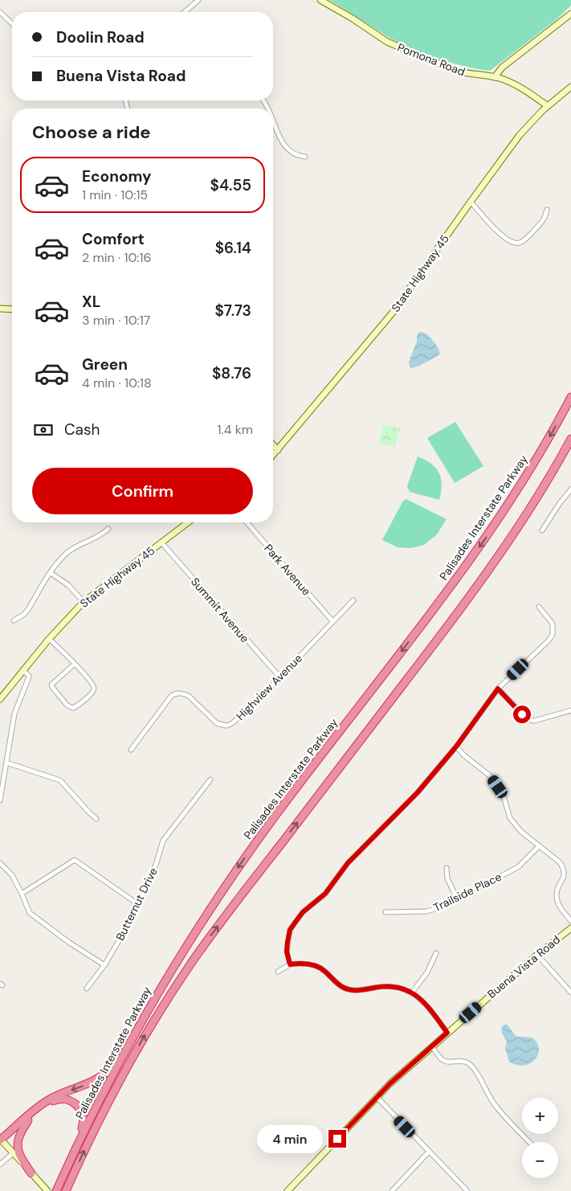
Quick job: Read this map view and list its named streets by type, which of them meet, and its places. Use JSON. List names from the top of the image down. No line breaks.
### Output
{"streets":{"highway":["Palisades Interstate Parkway"],"street":["Pomona Road","State Highway 45","Park Avenue","Summit Avenue","Highview Avenue","Trailside Place","Butternut Drive","Buena Vista Road"]},"crossings":[["Pomona Road","State Highway 45"],["State Highway 45","Summit Avenue"],["Park Avenue","Highview Avenue"],["Summit Avenue","Highview Avenue"]],"page":{"banner":["Doolin Road","Buena Vista Road"],"heading":"Choose a ride","list":[{"name":"Economy","note":"1 min · 10:15","value":"$4.55"},{"name":"Comfort","note":"2 min · 10:16","value":"$6.14"},{"name":"XL","note":"3 min · 10:17","value":"$7.73"},{"name":"Green","note":"4 min · 10:18","value":"$8.76"}],"pay":["Cash","1.4 km"],"buttons":"Confirm","map_buttons":["+","−"],"bubble":"4 min"}}
